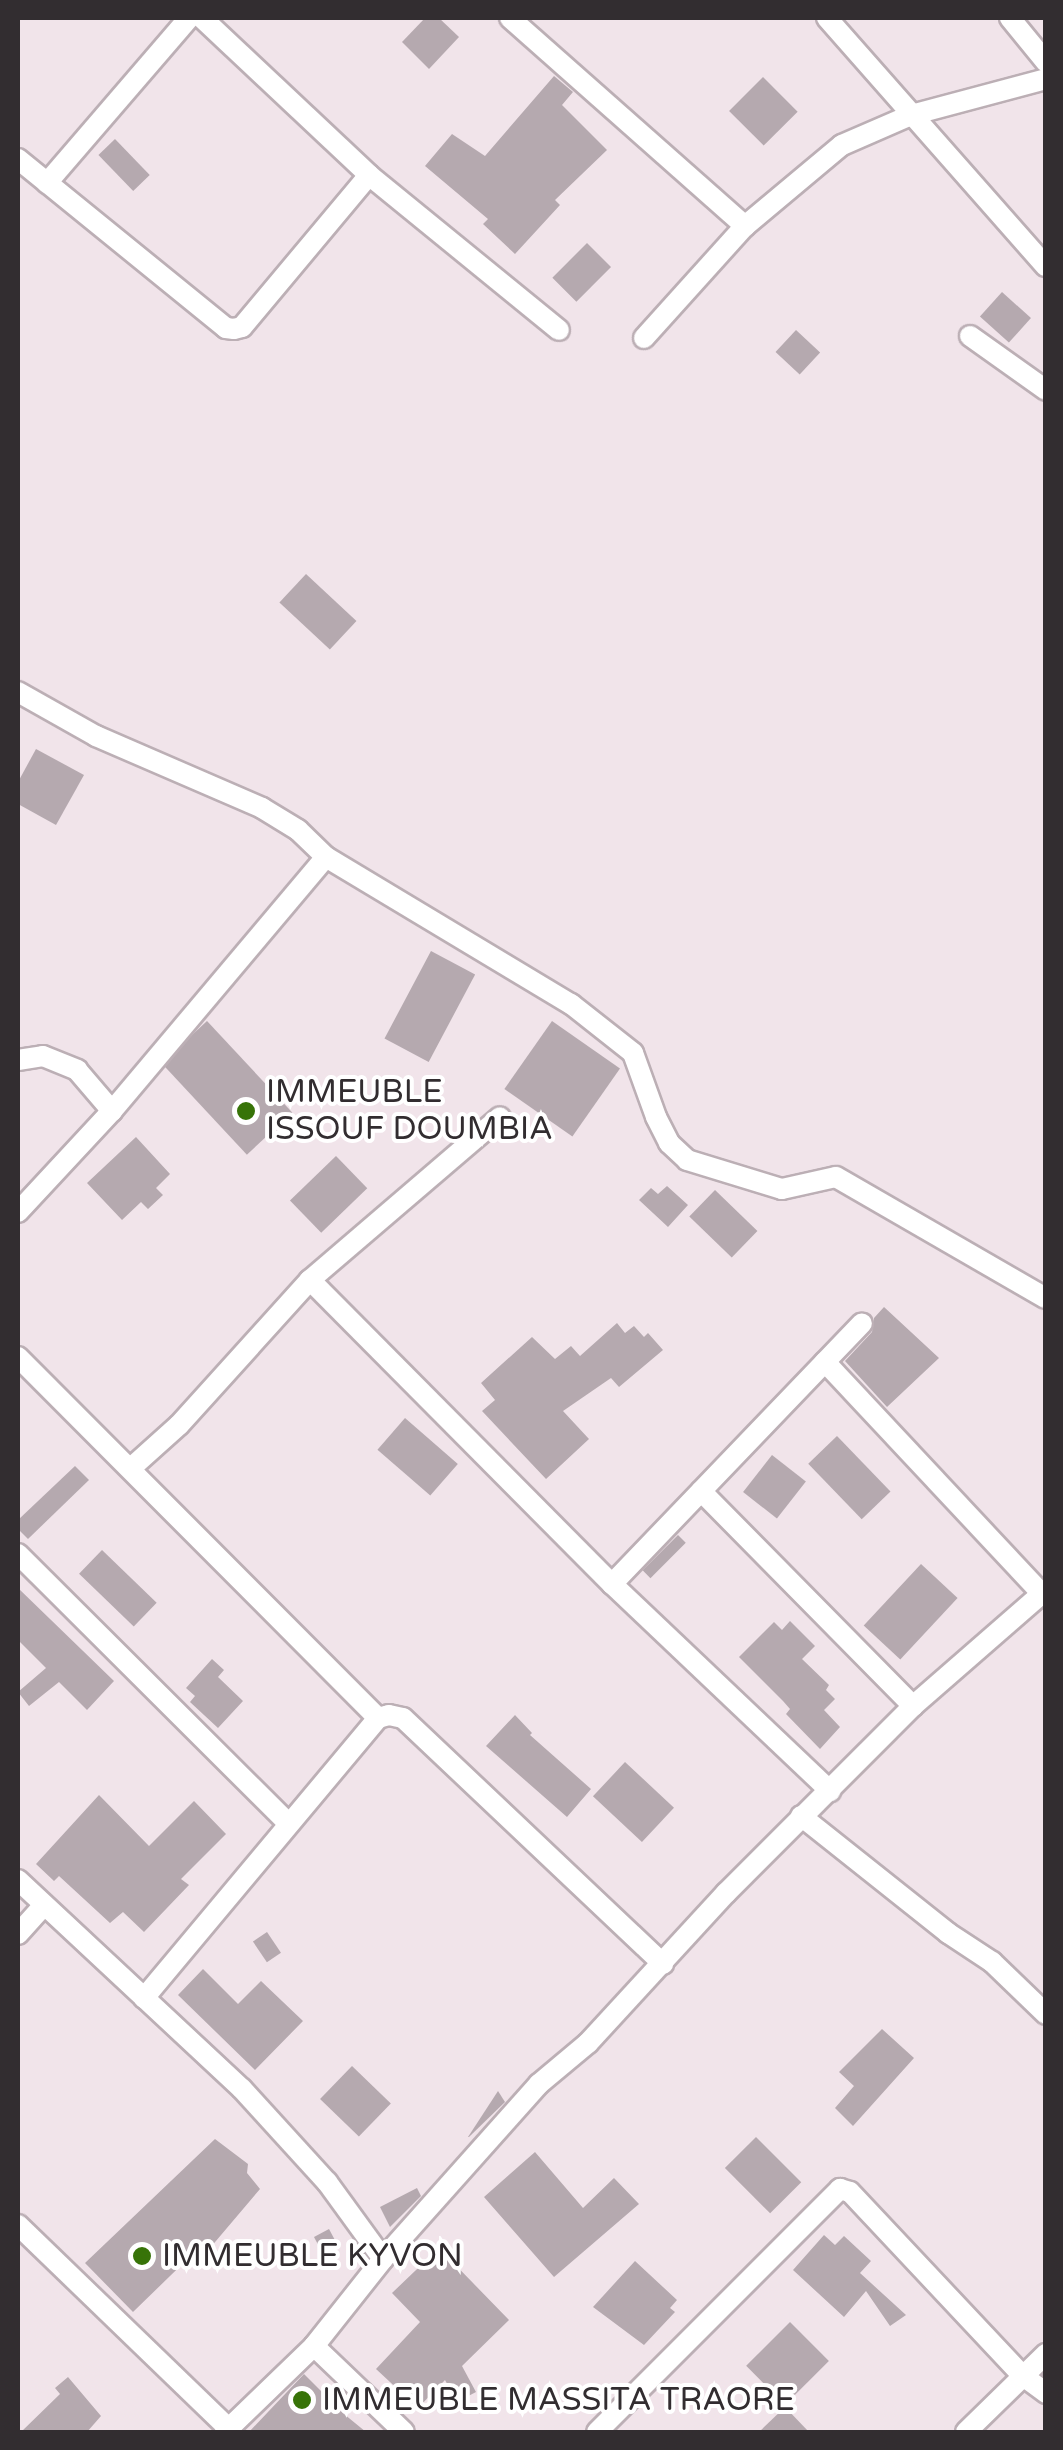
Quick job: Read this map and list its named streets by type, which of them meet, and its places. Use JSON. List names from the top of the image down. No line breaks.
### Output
{"places":["IMMEUBLE ISSOUF DOUMBIA","IMMEUBLE KYVON","IMMEUBLE MASSITA TRAORE"]}
